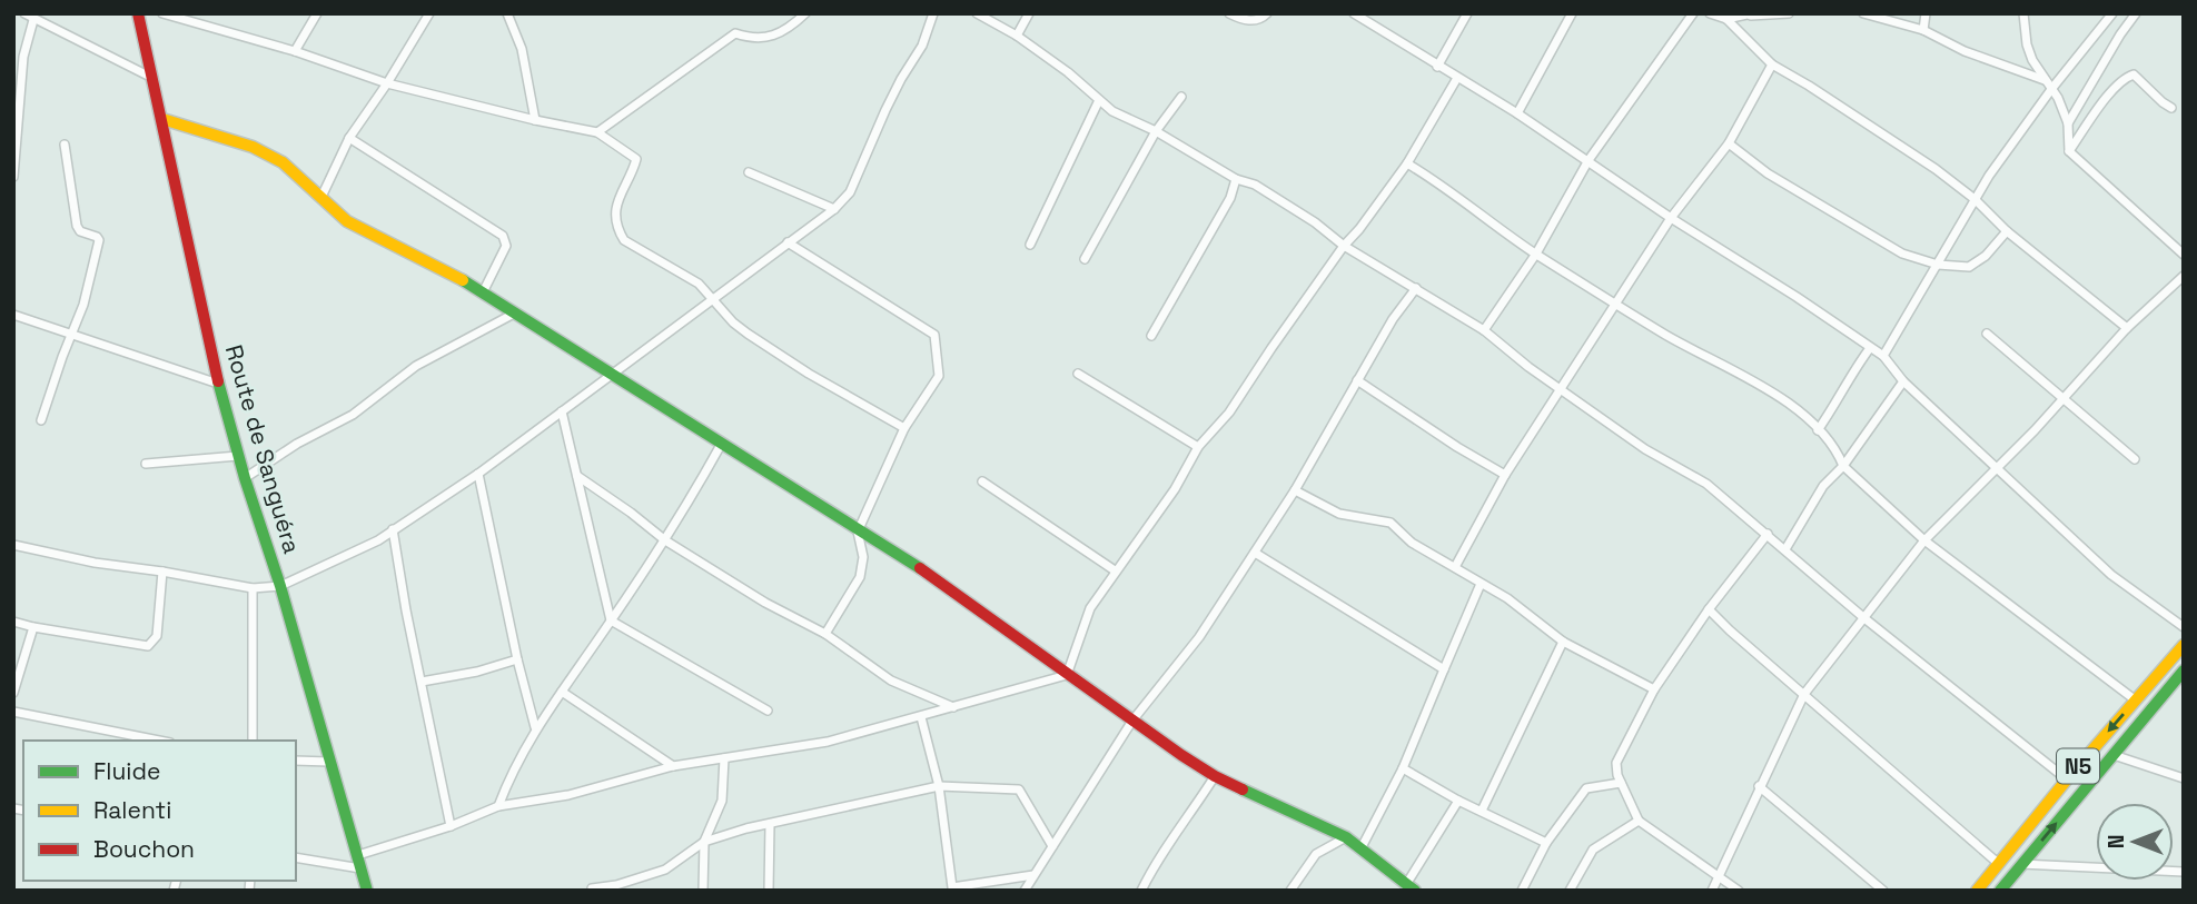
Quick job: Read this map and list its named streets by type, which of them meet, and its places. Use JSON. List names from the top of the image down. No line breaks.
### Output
{"streets":{"main road":["Route de Sanguéra","N5"]},"legend":["Fluide","Ralenti","Bouchon"],"north":"left"}
